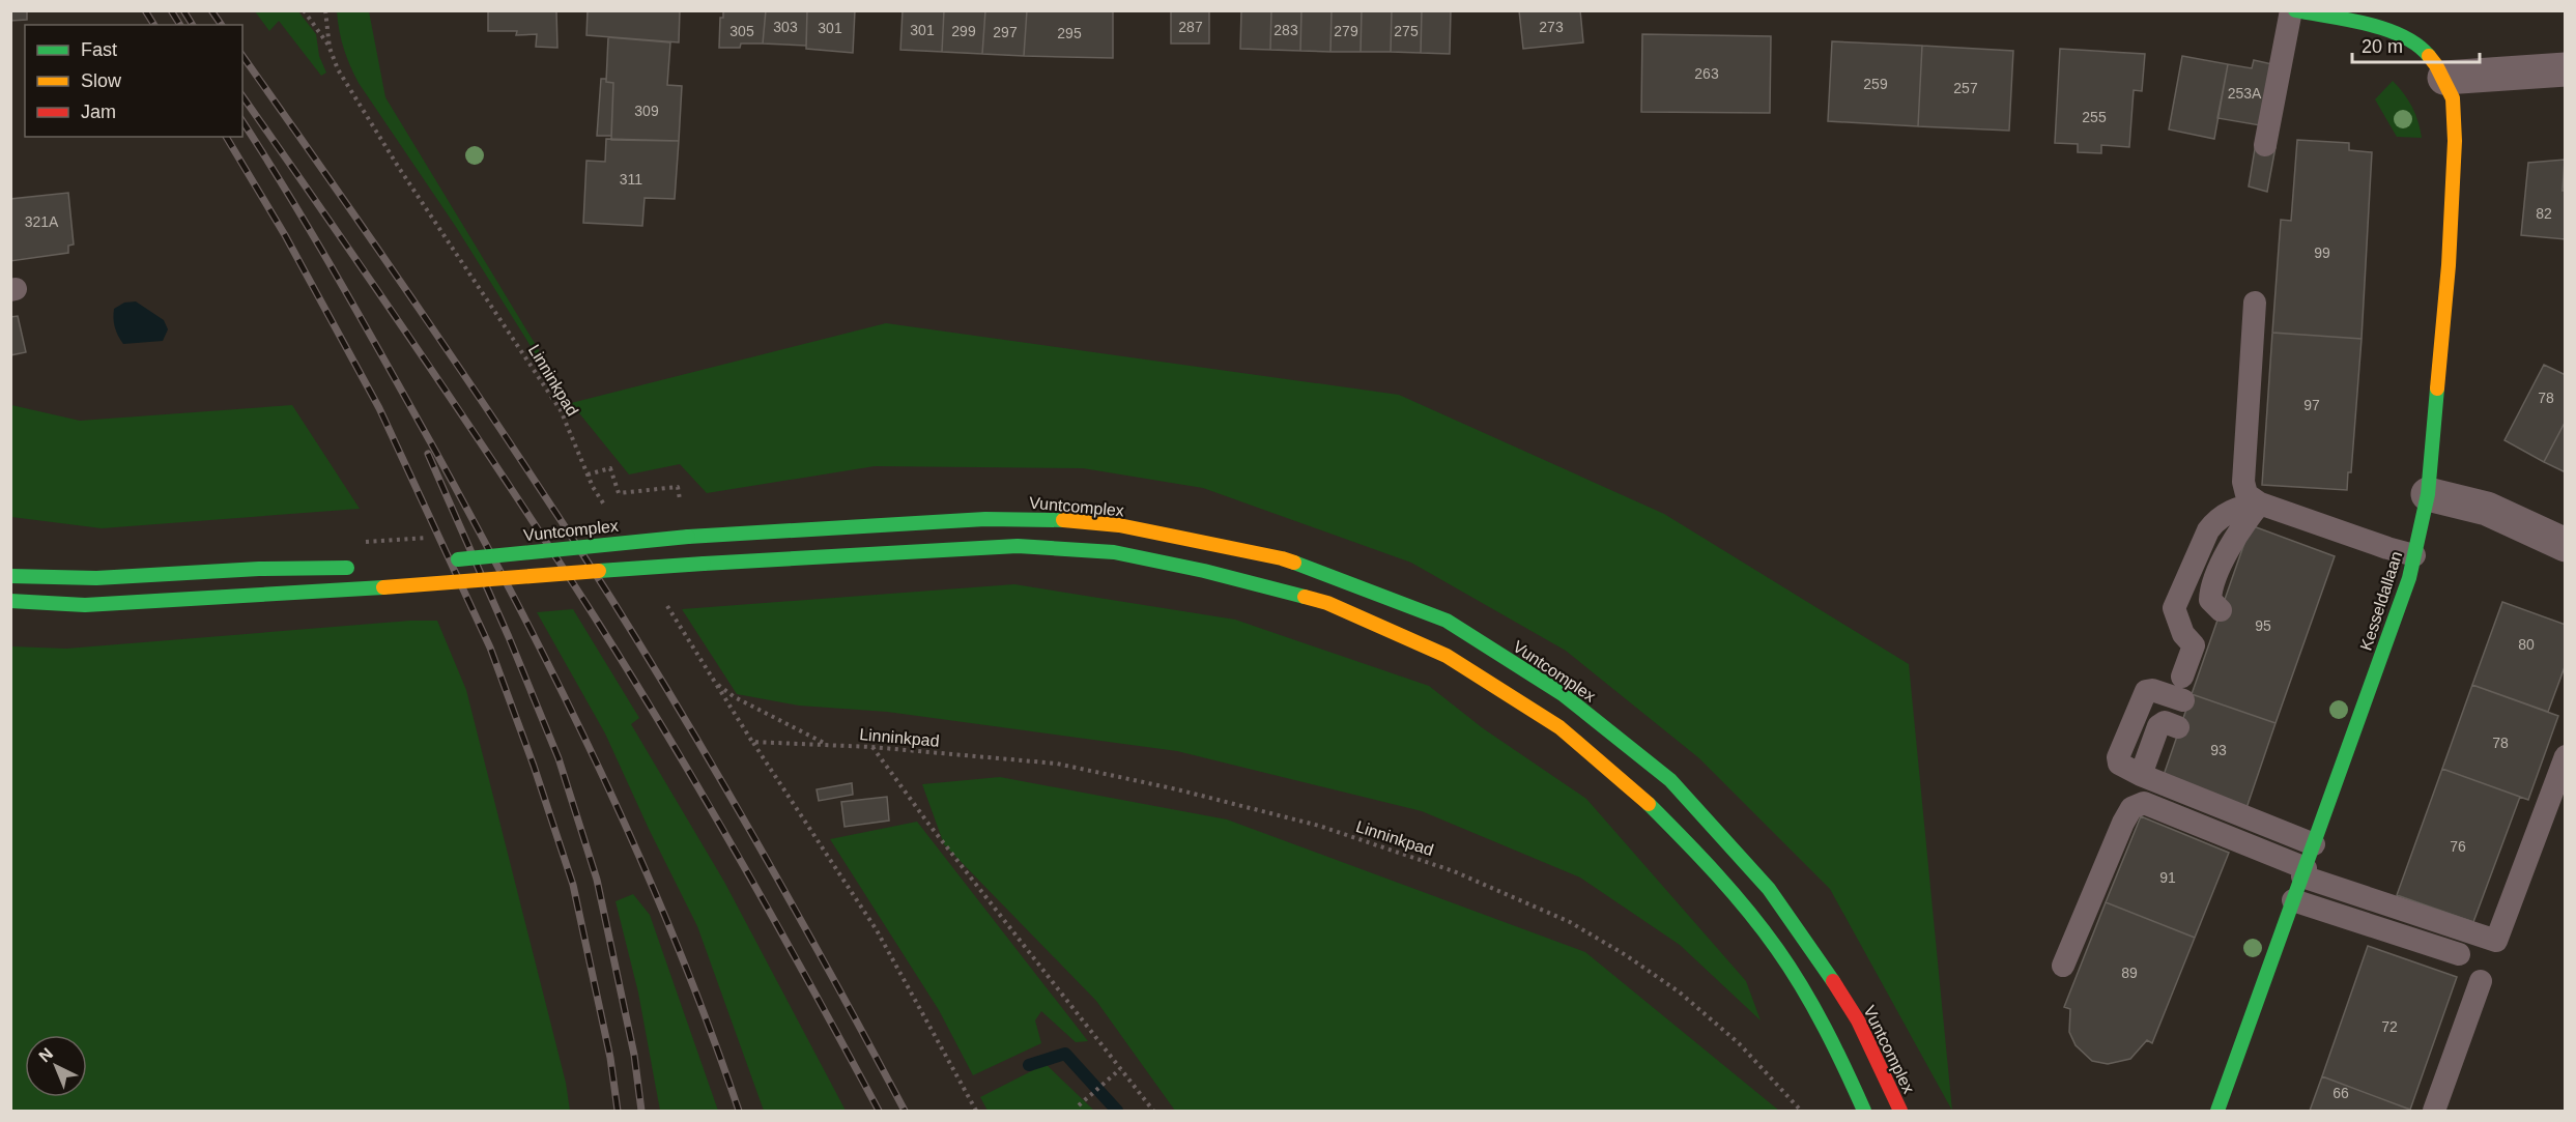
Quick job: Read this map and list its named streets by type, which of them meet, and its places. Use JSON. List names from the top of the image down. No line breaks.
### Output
{"streets":{"street":["Vuntcomplex","Kesseldallaan"],"path":["Linninkpad"]},"house_numbers":["303","287","273","301","301","283","305","299","279","275","297","295","263","259","257","253A","309","255","311","82","321A","99","78","97","95","80","78","93","76","91","89","72","66"],"legend":["Fast","Slow","Jam"],"scale_bar":"20 m","north":"top left"}
